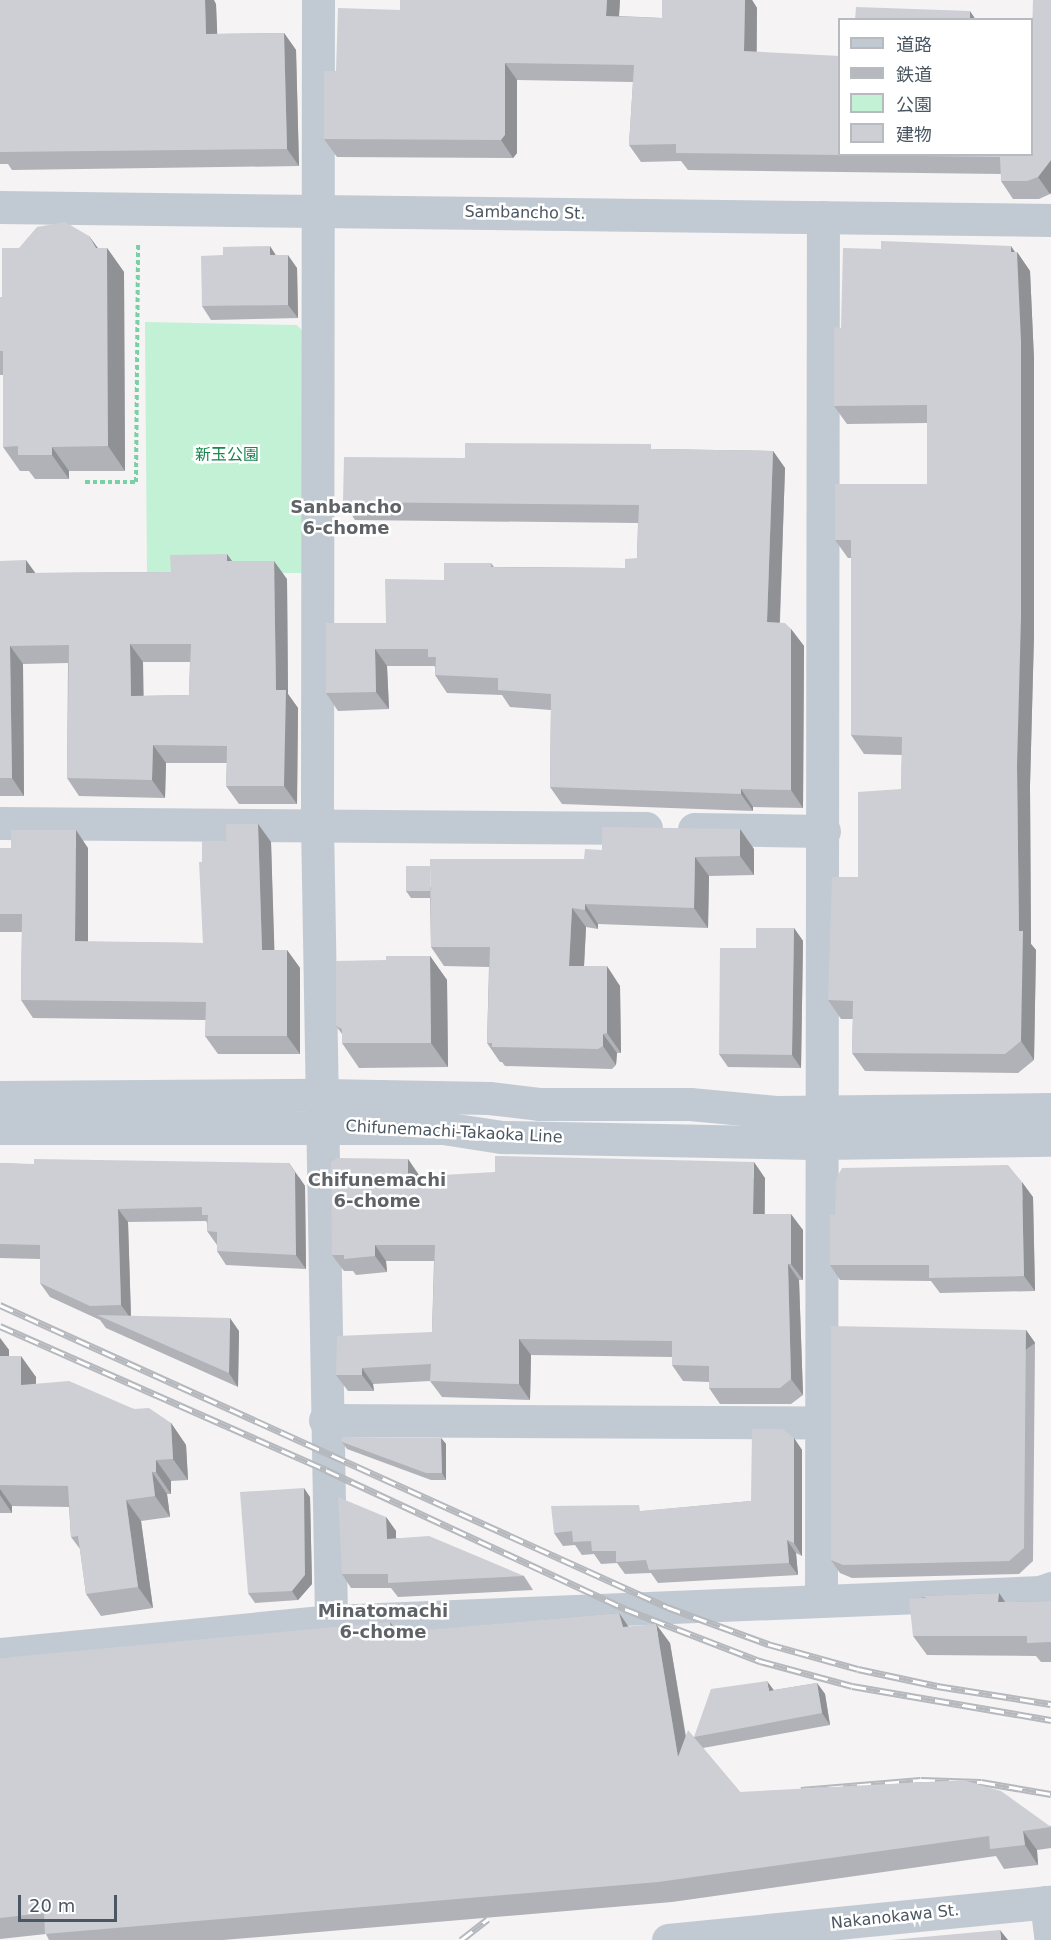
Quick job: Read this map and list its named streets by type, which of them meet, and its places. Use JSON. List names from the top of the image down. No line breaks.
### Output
{"streets":{"street":["Sambancho St.","Chifunemachi-Takaoka Line","Nakanokawa St."]},"districts":["Sanbancho 6-chome","Chifunemachi 6-chome","Minatomachi 6-chome"],"parks":["新玉公園"],"legend":["道路","鉄道","公園","建物"],"scale_bar":"20 m"}
